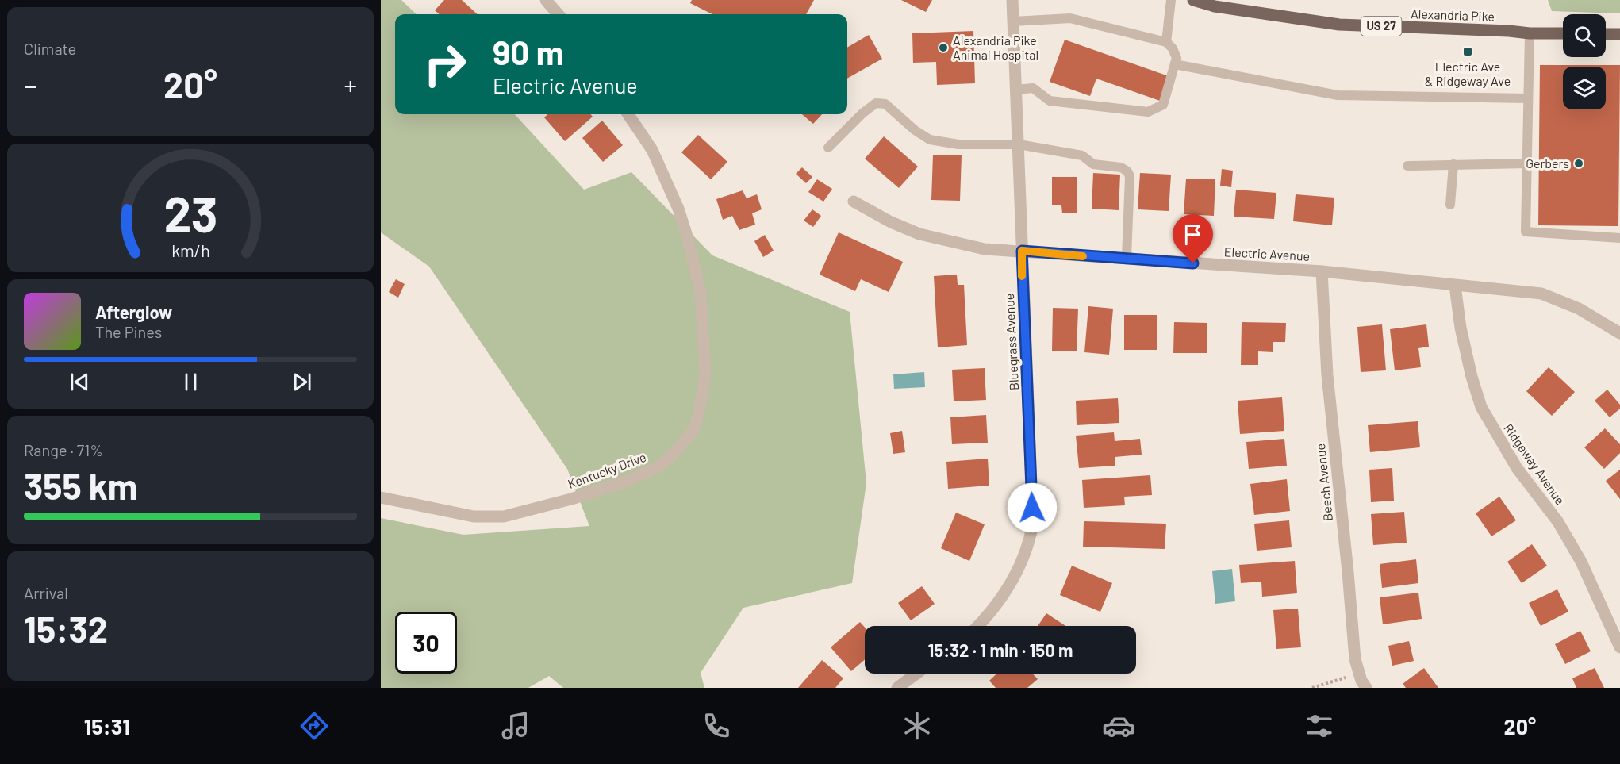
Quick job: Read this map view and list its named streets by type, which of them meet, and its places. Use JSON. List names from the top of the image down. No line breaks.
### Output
{"streets":{"main road":["Alexandria Pike","US 27"],"street":["Electric Avenue","Bluegrass Avenue","Ridgeway Avenue","Kentucky Drive","Beech Avenue"]},"crossings":[["Electric Avenue","Bluegrass Avenue"],["Electric Avenue","Ridgeway Avenue"],["Electric Avenue","Beech Avenue"]],"places":{"other":["Alexandria Pike Animal Hospital","Gerbers"],"transit":["Electric Ave & Ridgeway Ave"]},"page":{"tile":["Climate",["Range · 71%","355 km"],["Arrival","15:32"]],"turn":["90 m","Electric Avenue"],"heat":["−","20°","+"],"song":["Afterglow","The Pines"],"limit":"30","trip":"15:32 · 1 min · 150 m","tabs":["15:31","20°"],"gauge":["23","km/h"]}}
